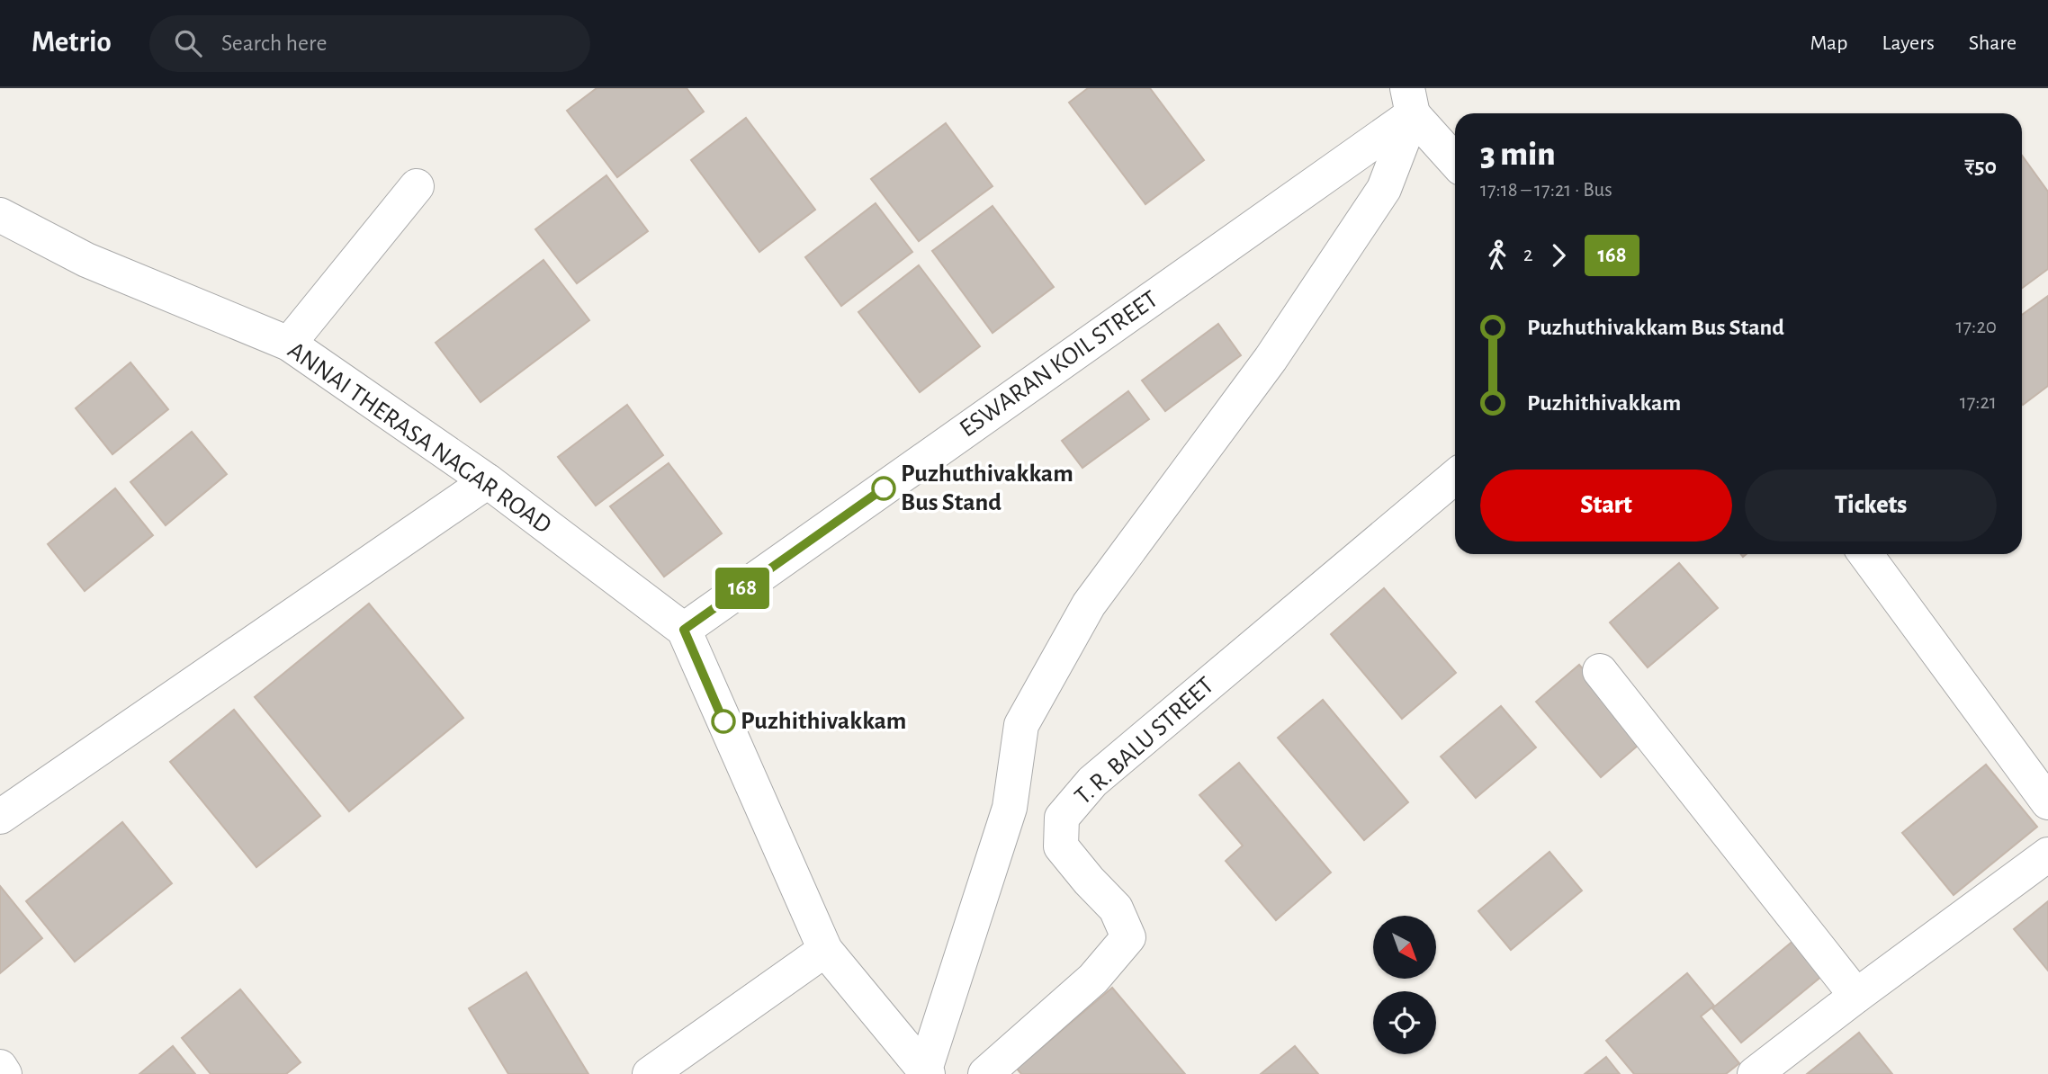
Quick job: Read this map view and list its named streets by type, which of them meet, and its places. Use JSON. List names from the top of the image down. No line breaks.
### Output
{"streets":{"street":["ESWARAN KOIL STREET","ANNAI THERASA NAGAR ROAD","T. R. BALU STREET"]},"crossings":[["ESWARAN KOIL STREET","ANNAI THERASA NAGAR ROAD"]],"places":["Puzhuthivakkam Bus Stand","Puzhithivakkam"],"lines":["bus line 168"],"north":"bottom right","page":{"header":"Metrio","search":"Search here","nav":["Map","Layers","Share"],"on_map":"168","heading":["3 min","17:18 – 17:21 · Bus","₹50"],"legs":["2","168"],"list":[{"name":"Puzhuthivakkam Bus Stand","value":"17:20"},{"name":"Puzhithivakkam","value":"17:21"}],"buttons":["Start","Tickets"]}}
